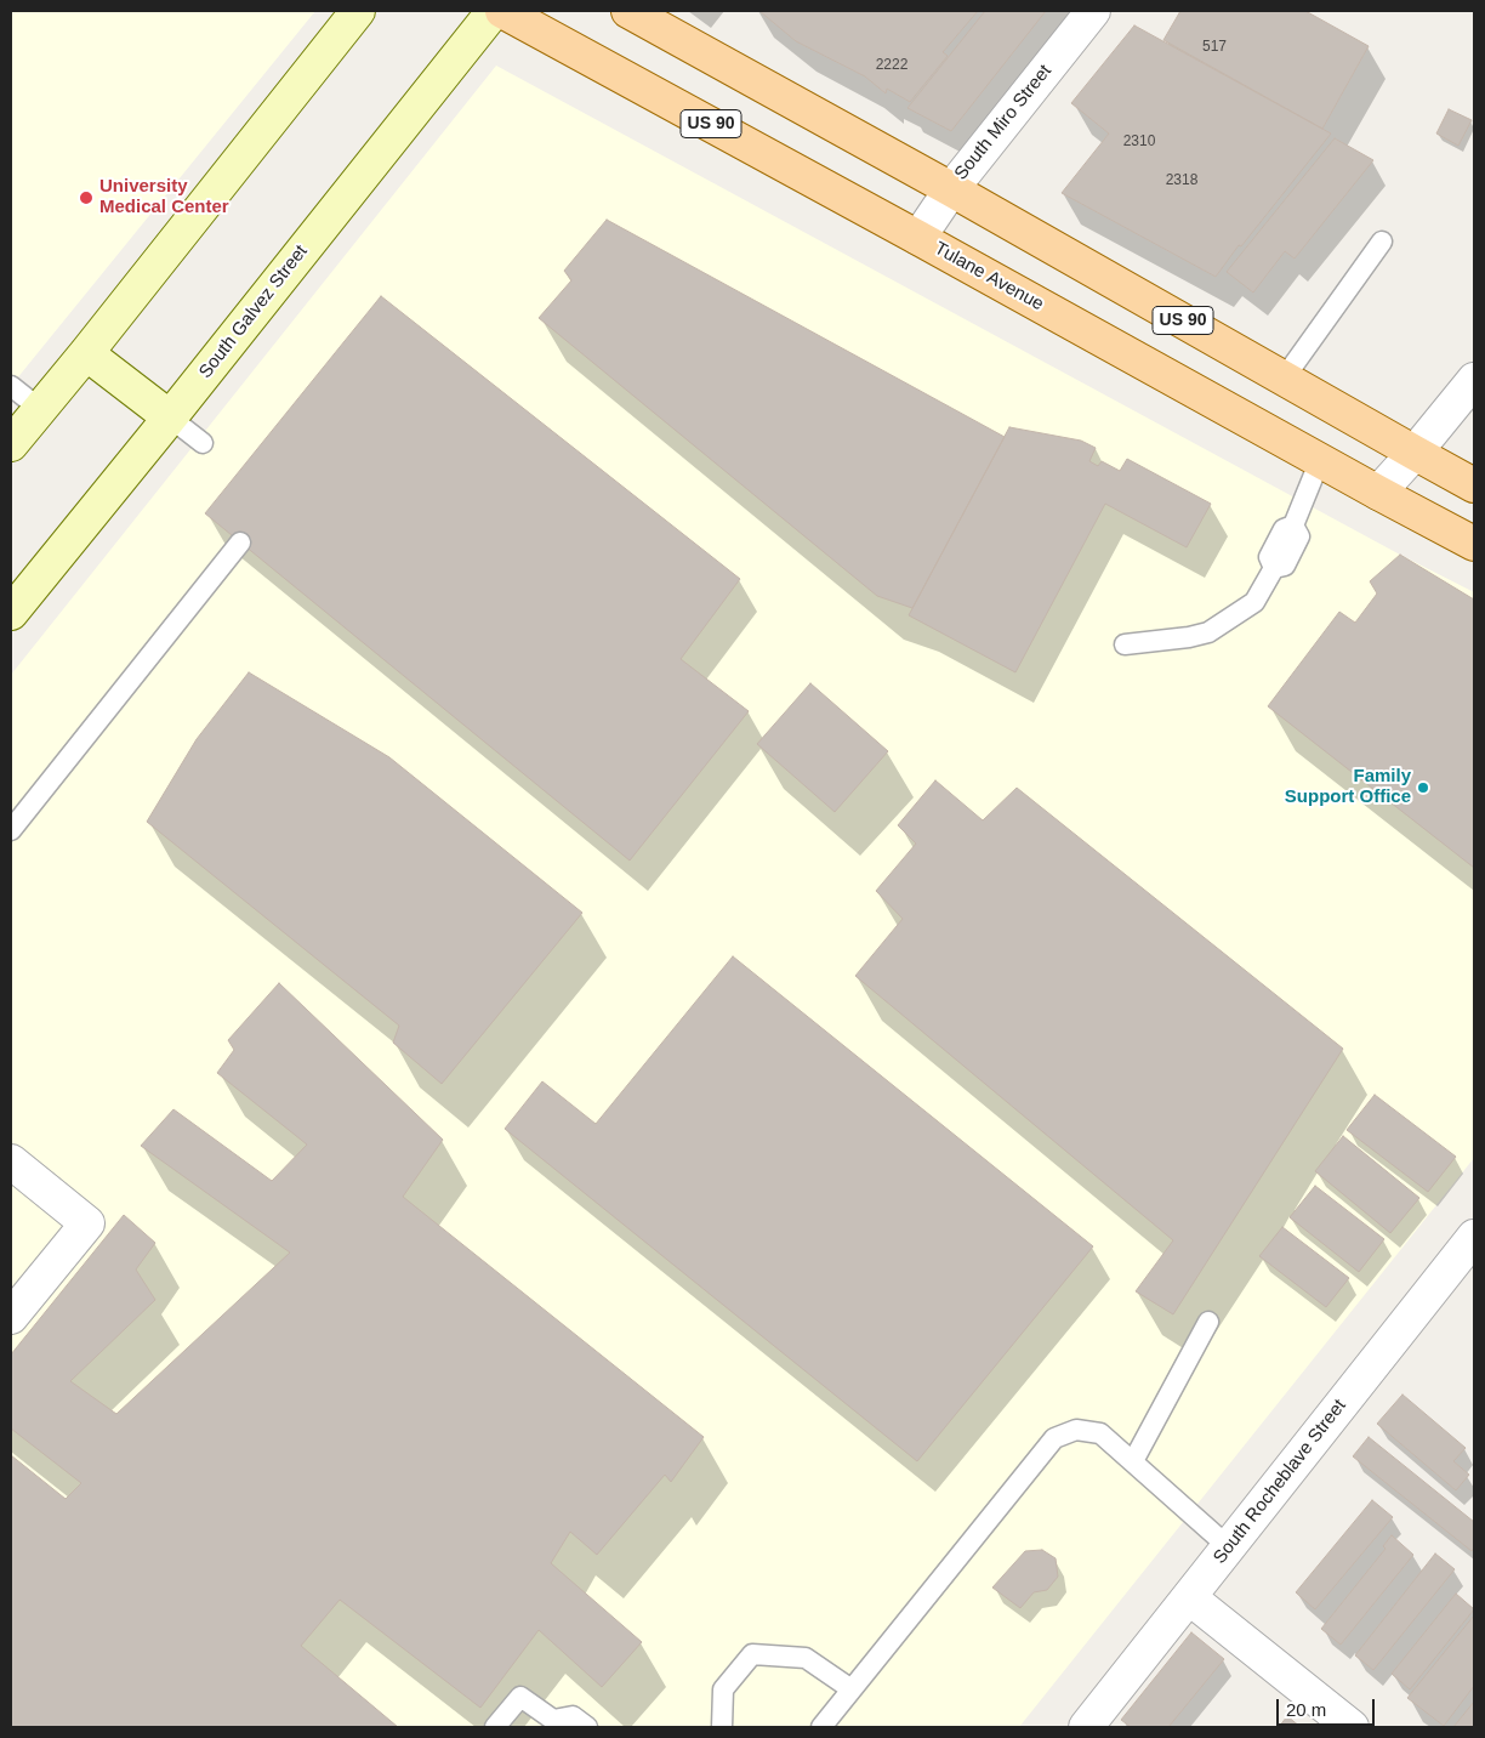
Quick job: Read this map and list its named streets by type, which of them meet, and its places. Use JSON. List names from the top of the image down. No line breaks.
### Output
{"streets":{"main road":["US 90","Tulane Avenue"],"street":["South Miro Street","South Galvez Street","South Rocheblave Street"]},"crossings":[["South Miro Street","US 90"],["South Miro Street","Tulane Avenue"]],"places":["University Medical Center","Family Support Office"],"house_numbers":["517","2222","2310","2318"],"scale_bar":"20 m"}
